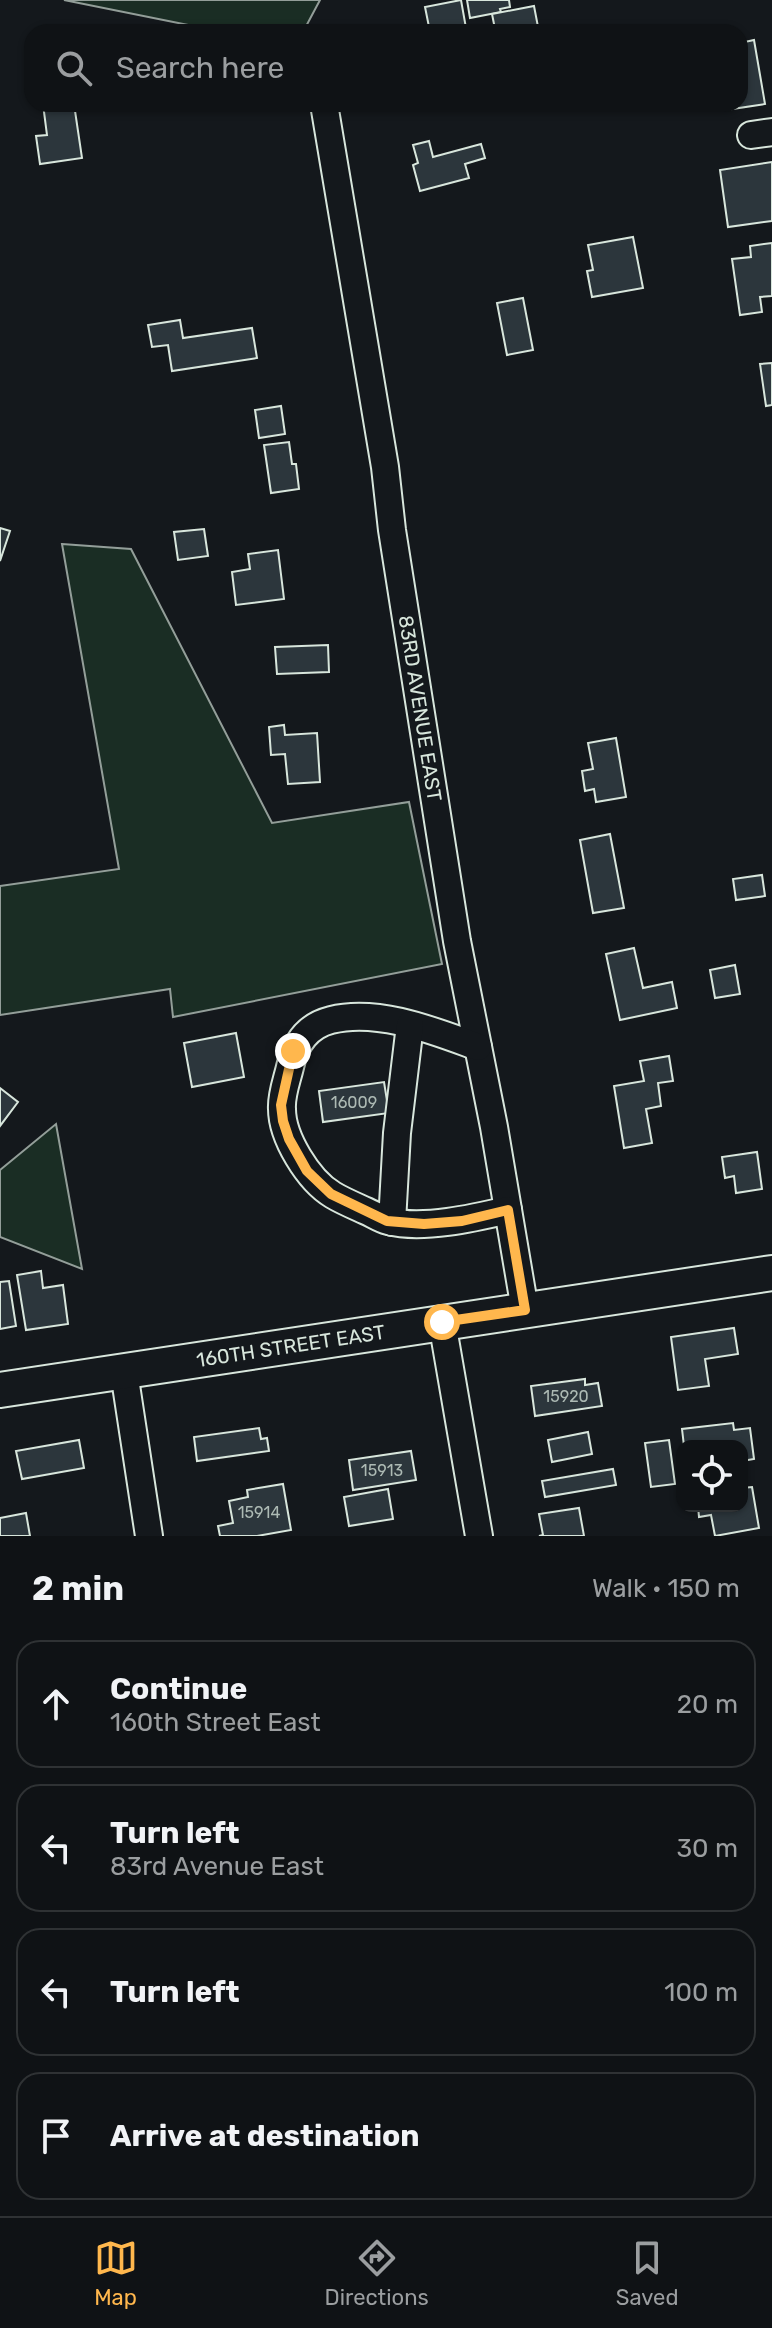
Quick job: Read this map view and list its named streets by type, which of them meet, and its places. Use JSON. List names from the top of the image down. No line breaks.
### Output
{"streets":{"main road":["160TH STREET EAST"],"street":["83RD AVENUE EAST"]},"crossings":[["83RD AVENUE EAST","160TH STREET EAST"]],"house_numbers":["16009","15920","15913","15914"],"page":{"search":"Search here","heading":["2 min","Walk · 150 m"],"list":[["Continue","160th Street East","20 m"],["Turn left","83rd Avenue East","30 m"],["Turn left","100 m"],"Arrive at destination"],"nav":["Map","Directions","Saved"]}}
